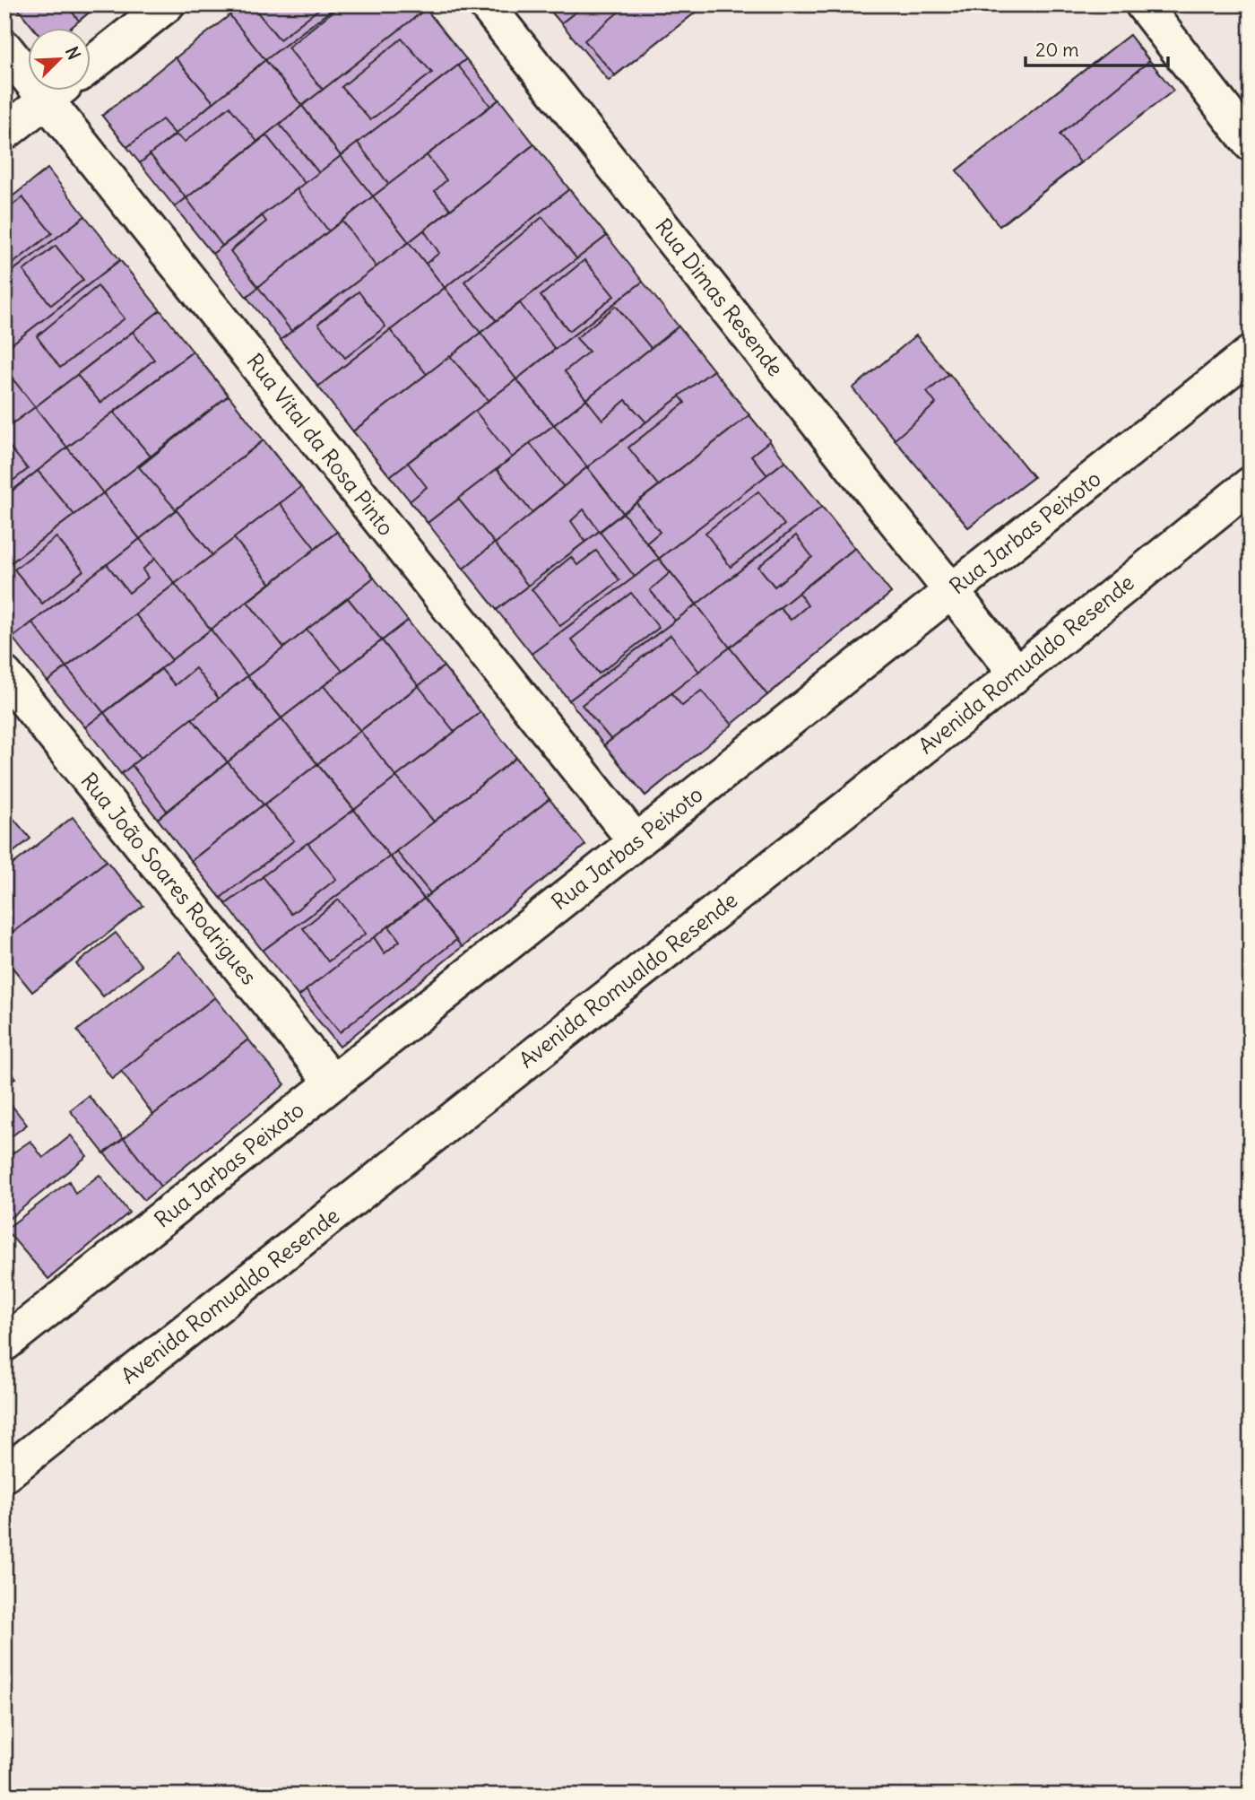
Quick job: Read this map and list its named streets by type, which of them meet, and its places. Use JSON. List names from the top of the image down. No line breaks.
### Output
{"streets":{"street":["Rua Dimas Resende","Rua Vital da Rosa Pinto","Rua Jarbas Peixoto","Avenida Romualdo Resende","Rua João Soares Rodrigues"]},"crossings":[["Rua Dimas Resende","Rua Jarbas Peixoto"],["Rua Dimas Resende","Avenida Romualdo Resende"],["Rua Vital da Rosa Pinto","Rua Jarbas Peixoto"],["Rua Jarbas Peixoto","Rua João Soares Rodrigues"]],"scale_bar":"20 m","north":"top right"}
